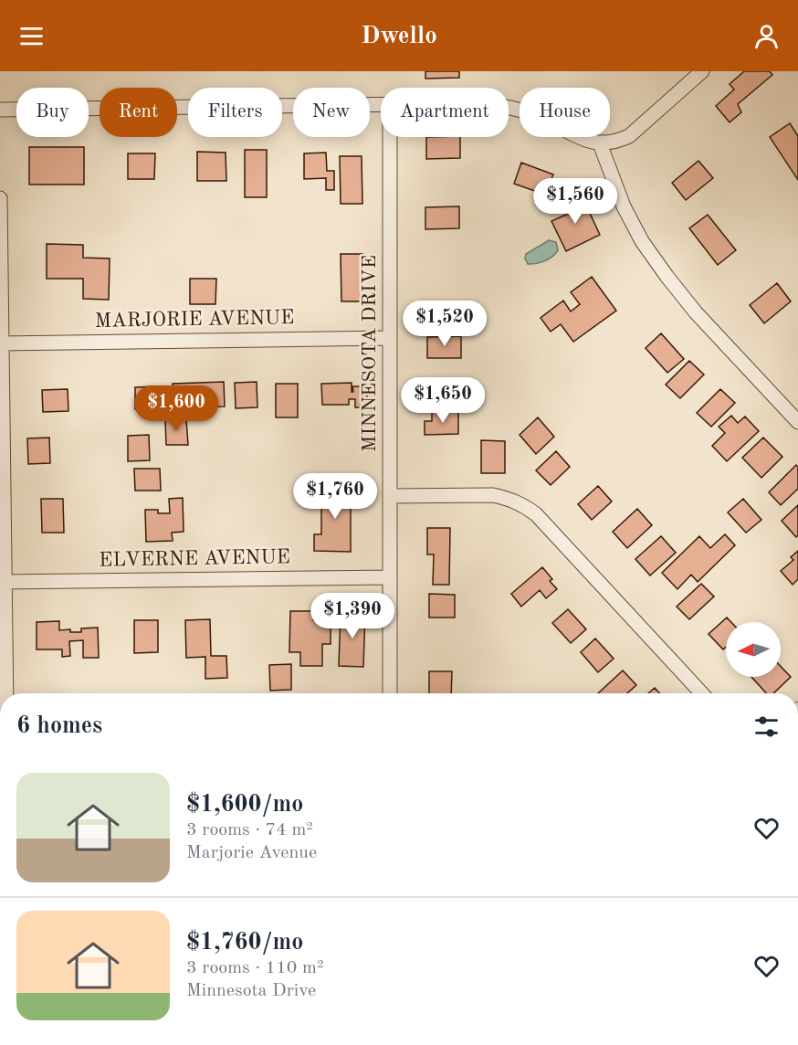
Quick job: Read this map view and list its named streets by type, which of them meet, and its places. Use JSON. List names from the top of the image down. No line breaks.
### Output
{"streets":{"street":["MARJORIE AVENUE","MINNESOTA DRIVE","ELVERNE AVENUE"]},"crossings":[["MARJORIE AVENUE","MINNESOTA DRIVE"],["MINNESOTA DRIVE","ELVERNE AVENUE"]],"north":"left","page":{"header":"Dwello","chip":["Buy","Rent","Filters","New","Apartment","House"],"price":["$1,560","$1,520","$1,650","$1,600","$1,760","$1,390"],"heading":"6 homes","list":[{"name":"$1,600/mo","note":"3 rooms · 74 m² · Marjorie Avenue"},{"name":"$1,760/mo","note":"3 rooms · 110 m² · Minnesota Drive"}]}}
